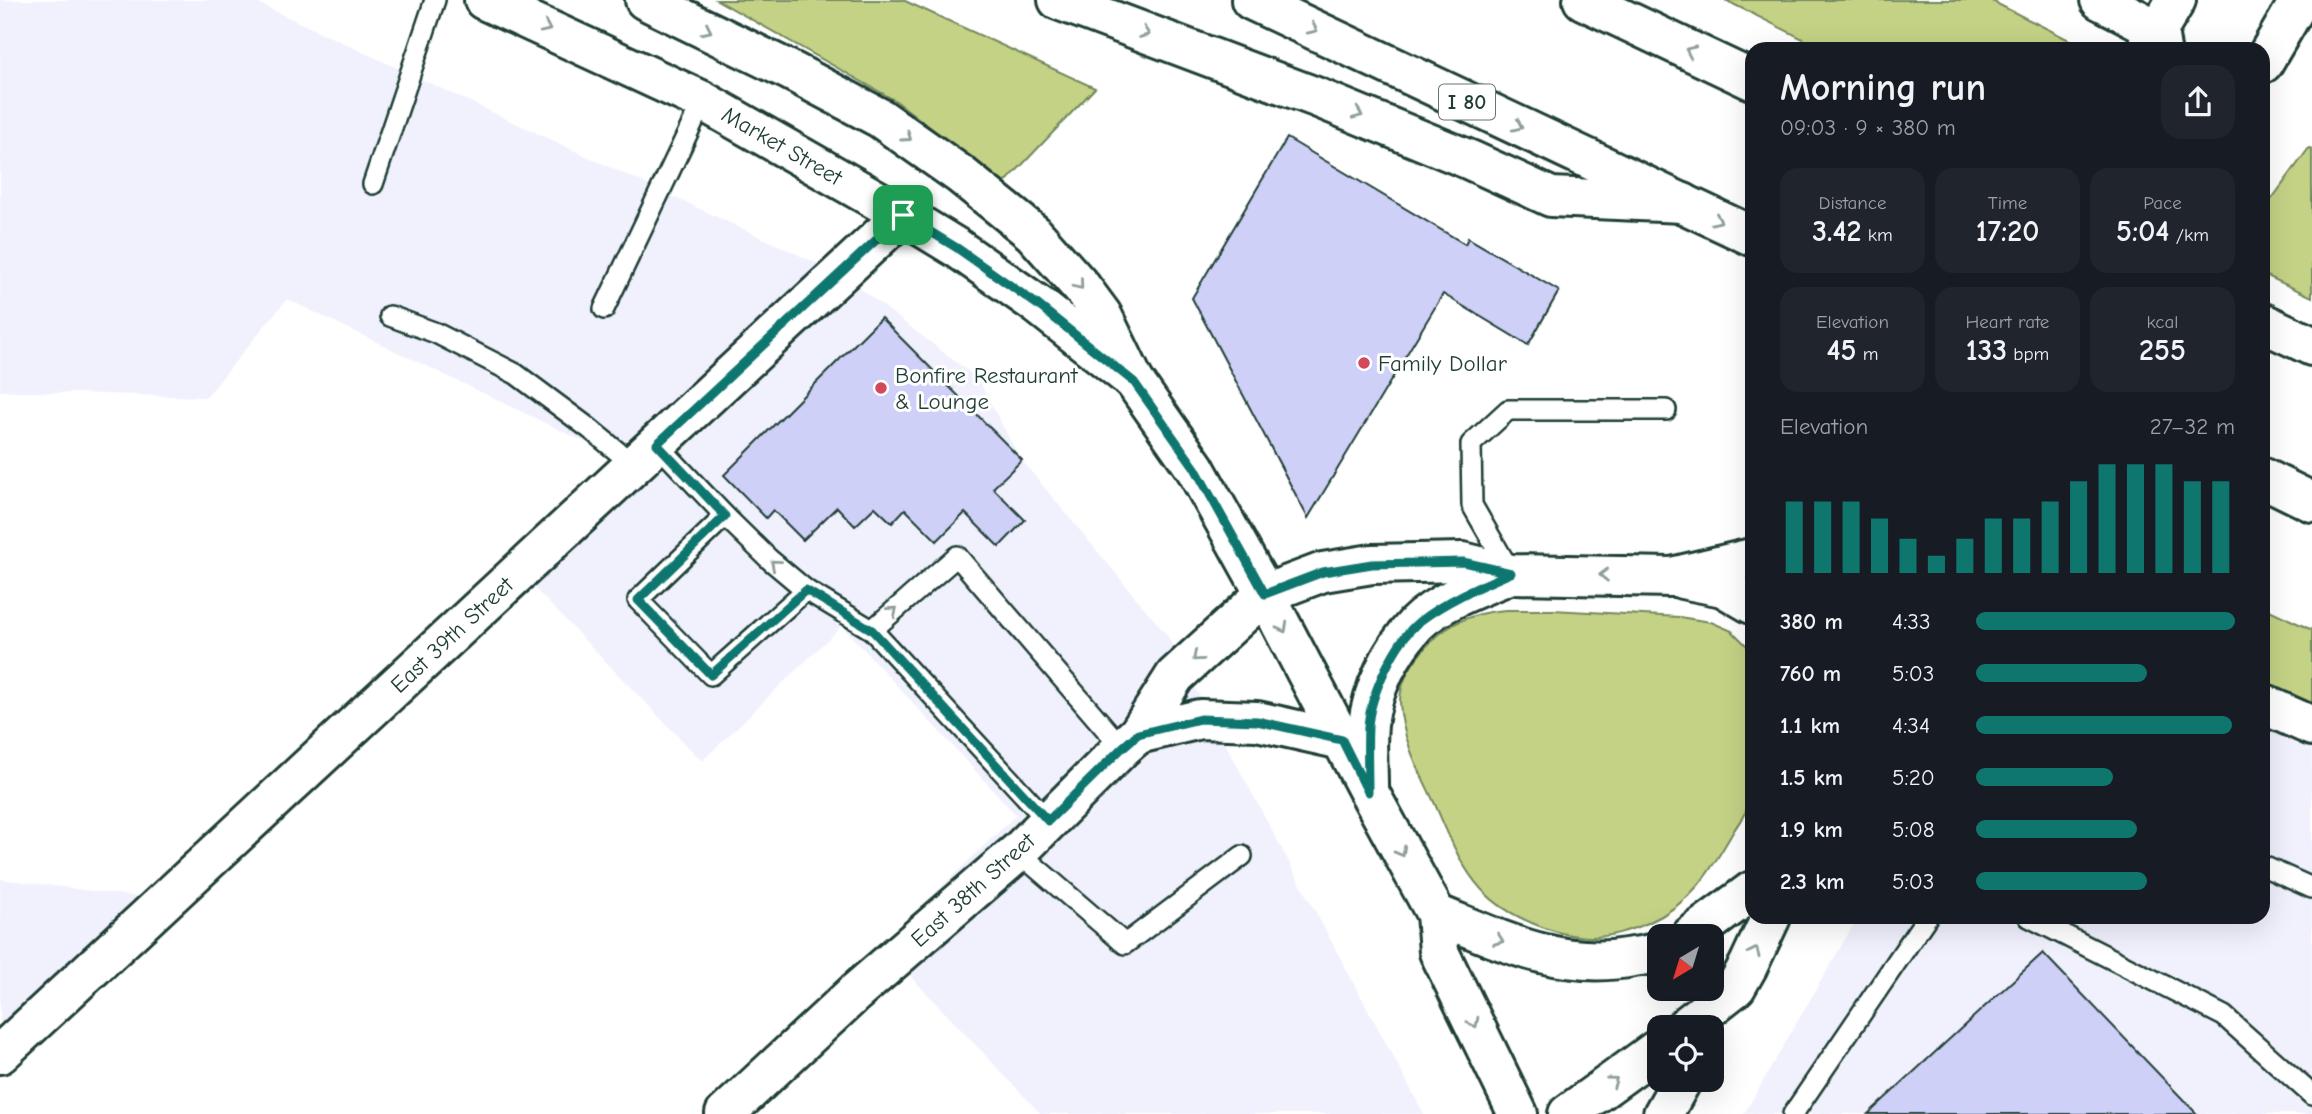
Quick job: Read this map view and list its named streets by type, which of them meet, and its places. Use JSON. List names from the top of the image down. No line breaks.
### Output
{"streets":{"main road":["I 80","Market Street","East 39th Street","East 38th Street"]},"crossings":[["Market Street","East 39th Street"],["Market Street","East 38th Street"]],"one_way":["Market Street"],"places":["Family Dollar","Bonfire Restaurant & Lounge"],"north":"bottom left","page":{"heading":["Morning run","09:03 · 9 × 380 m"],"stats":[["Distance","3.42 km"],["Time","17:20"],["Pace","5:04 /km"],["Elevation","45 m"],["Heart rate","133 bpm"],["kcal","255"]],"chart":["Elevation","27–32 m"],"list":[{"name":"380 m","note":"4:33"},{"name":"760 m","note":"5:03"},{"name":"1.1 km","note":"4:34"},{"name":"1.5 km","note":"5:20"},{"name":"1.9 km","note":"5:08"},{"name":"2.3 km","note":"5:03"}]}}
